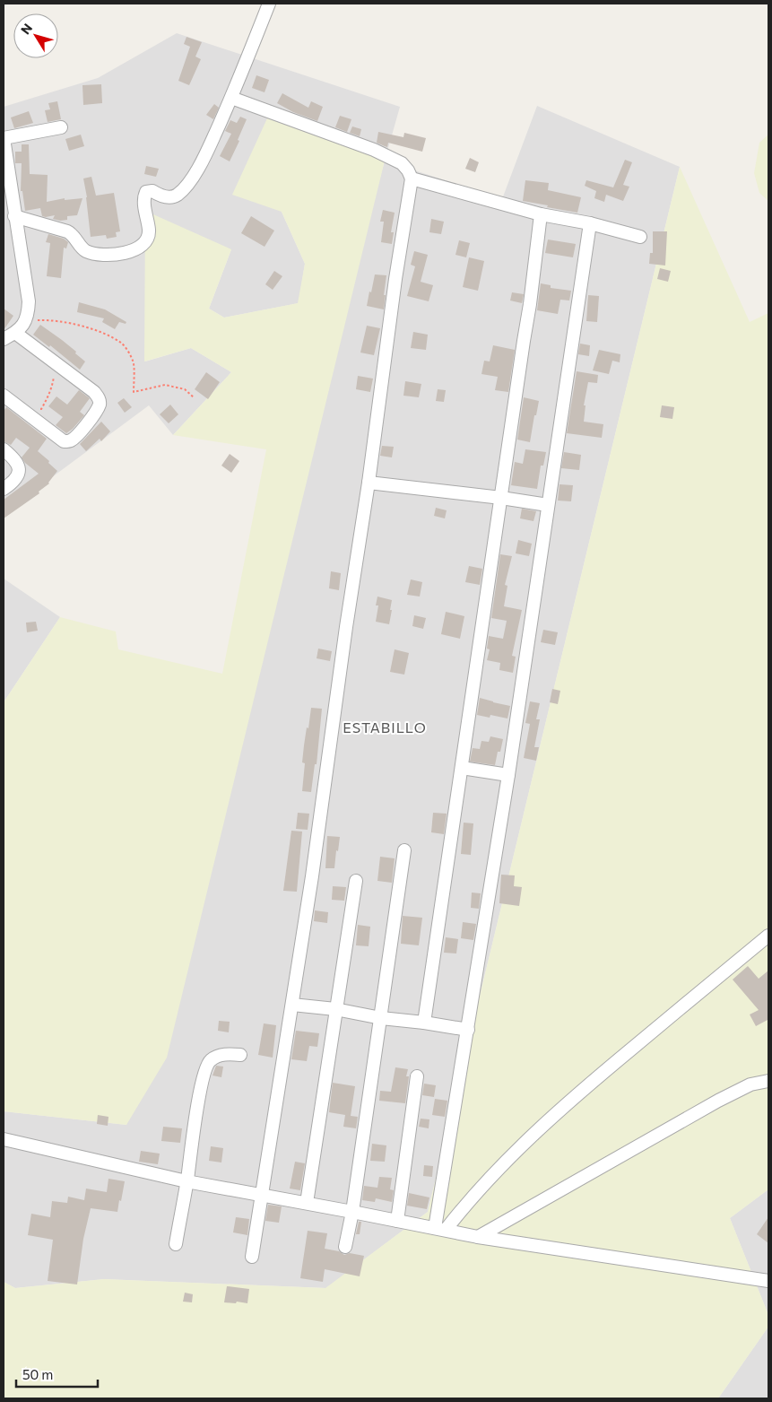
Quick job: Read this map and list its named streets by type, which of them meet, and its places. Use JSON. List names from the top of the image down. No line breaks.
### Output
{"districts":["ESTABILLO"],"scale_bar":"50 m","north":"top left"}
